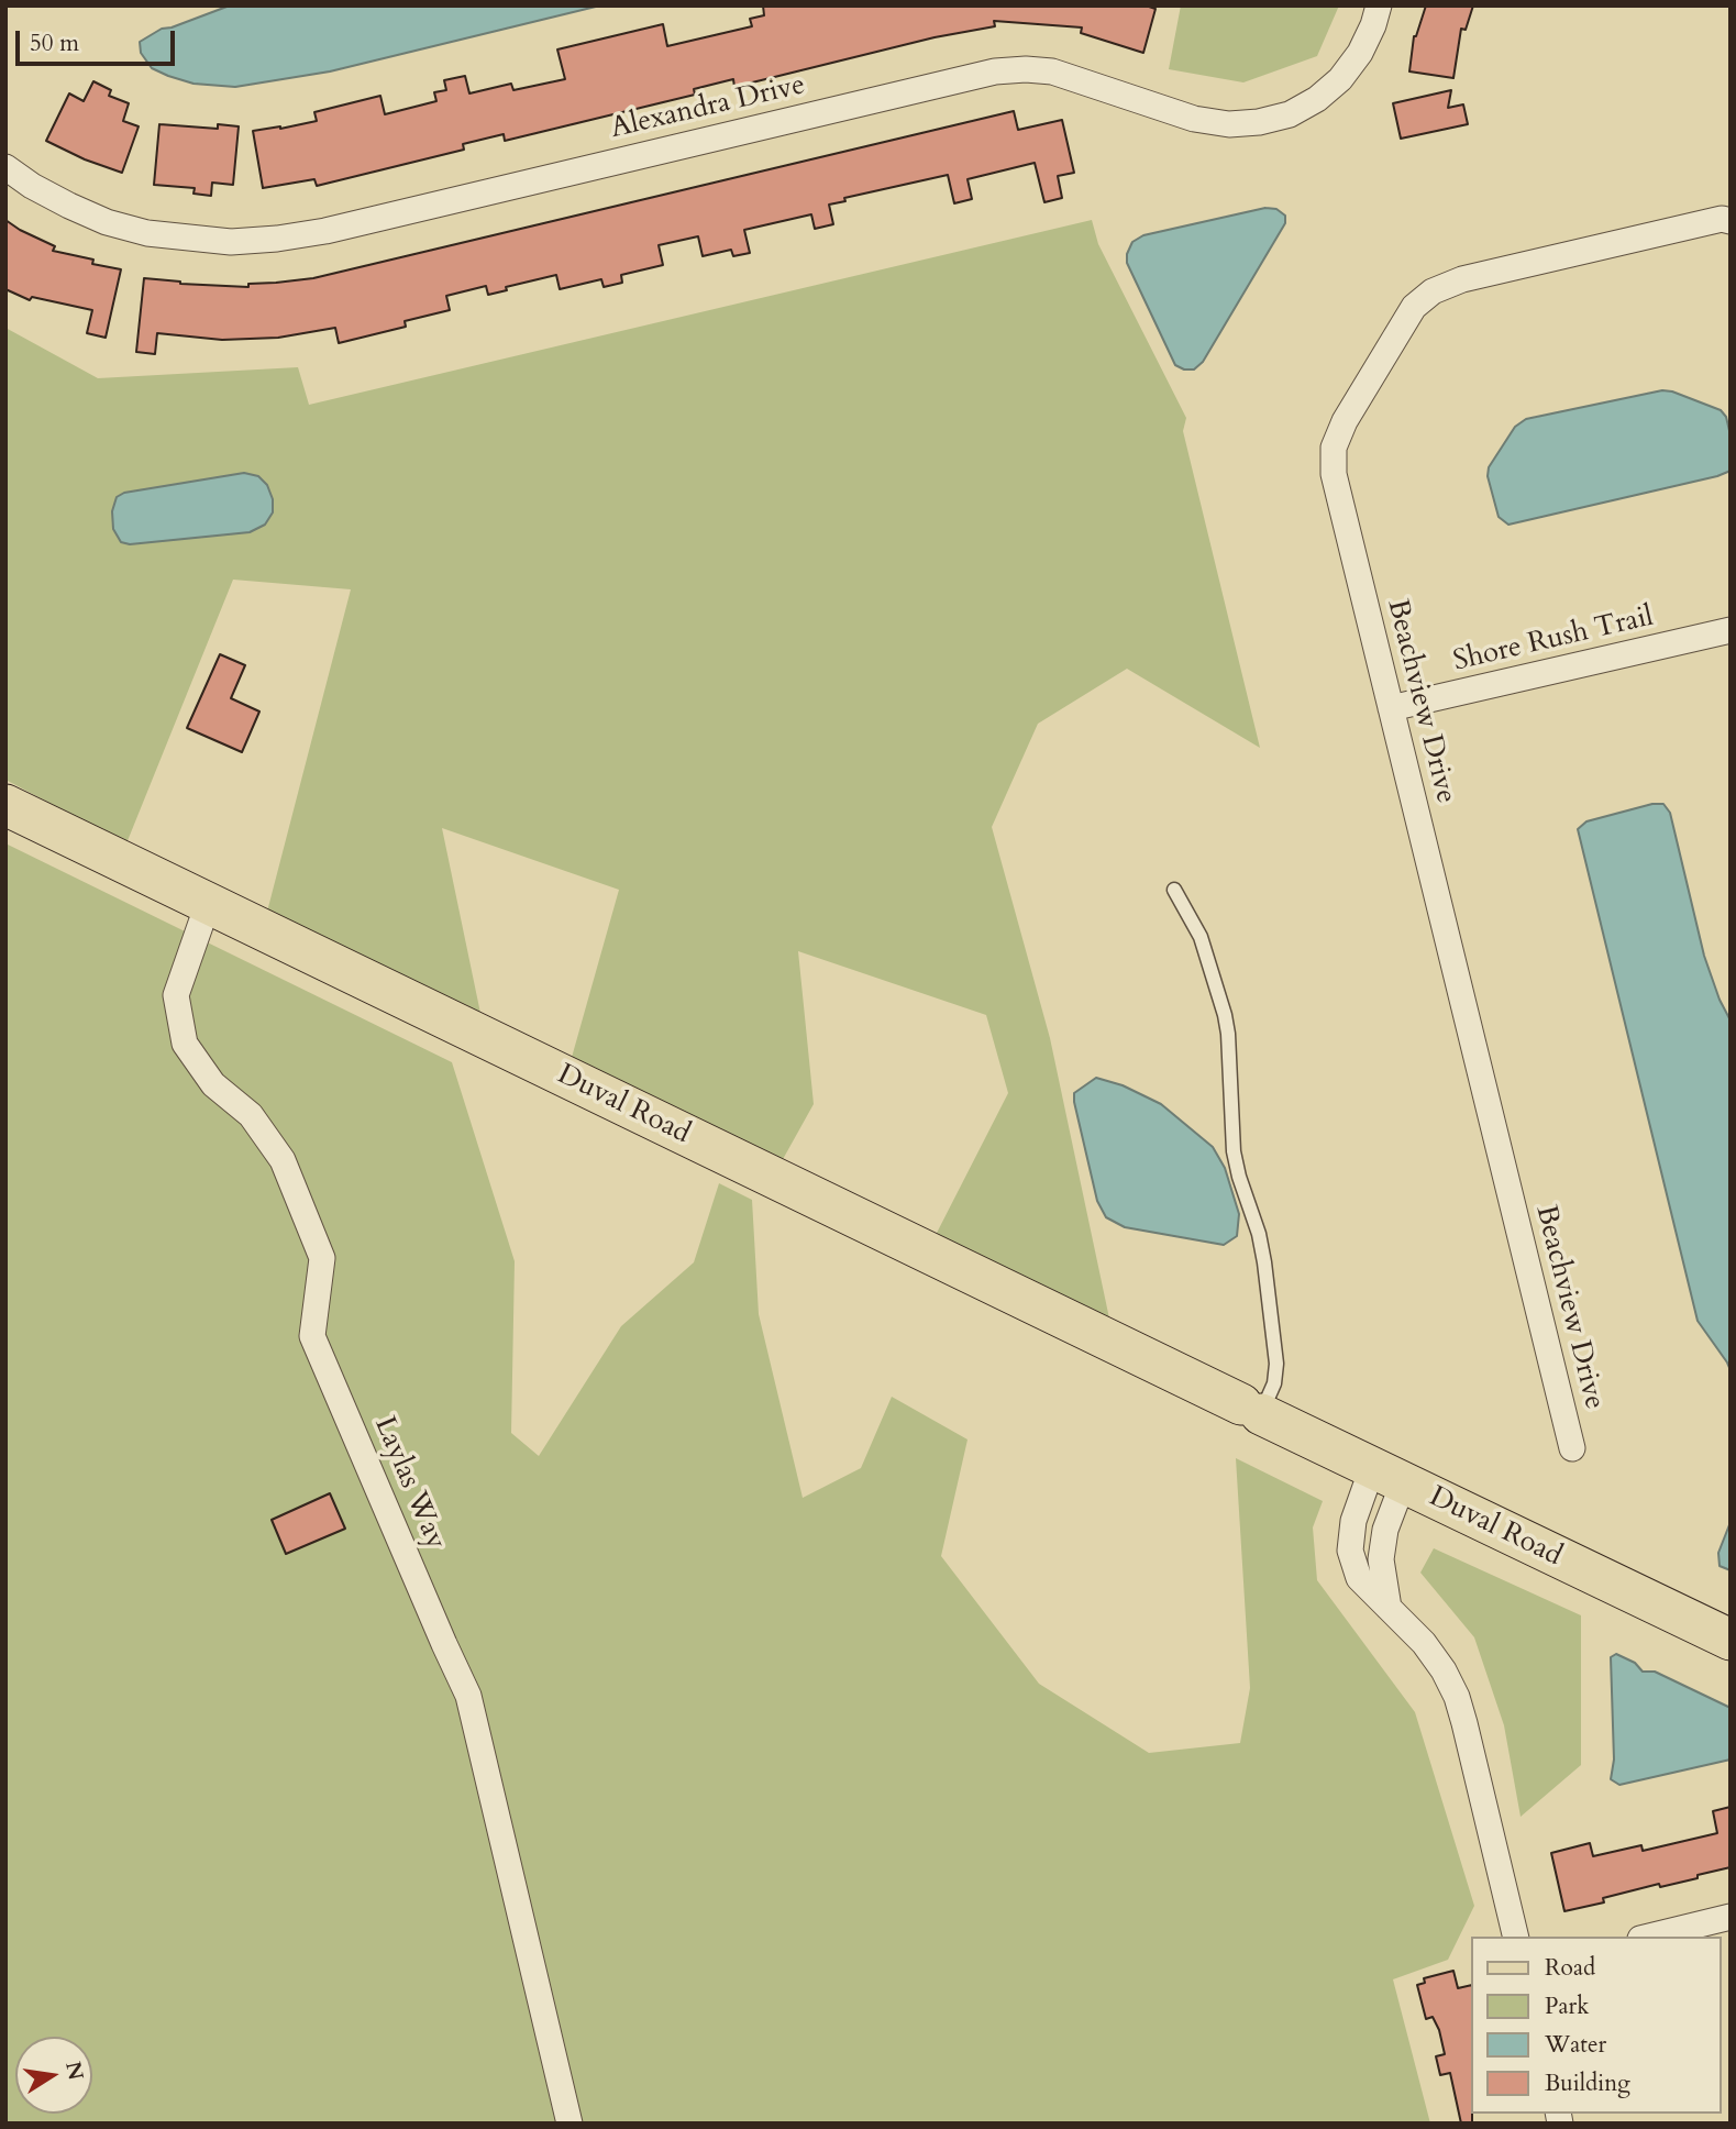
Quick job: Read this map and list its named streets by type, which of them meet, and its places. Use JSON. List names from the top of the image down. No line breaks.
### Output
{"streets":{"main road":["Duval Road"],"street":["Alexandra Drive","Shore Rush Trail","Beachview Drive","Laylas Way"]},"crossings":[["Shore Rush Trail","Beachview Drive"],["Duval Road","Laylas Way"]],"legend":["Road","Park","Water","Building"],"scale_bar":"50 m","north":"right"}
